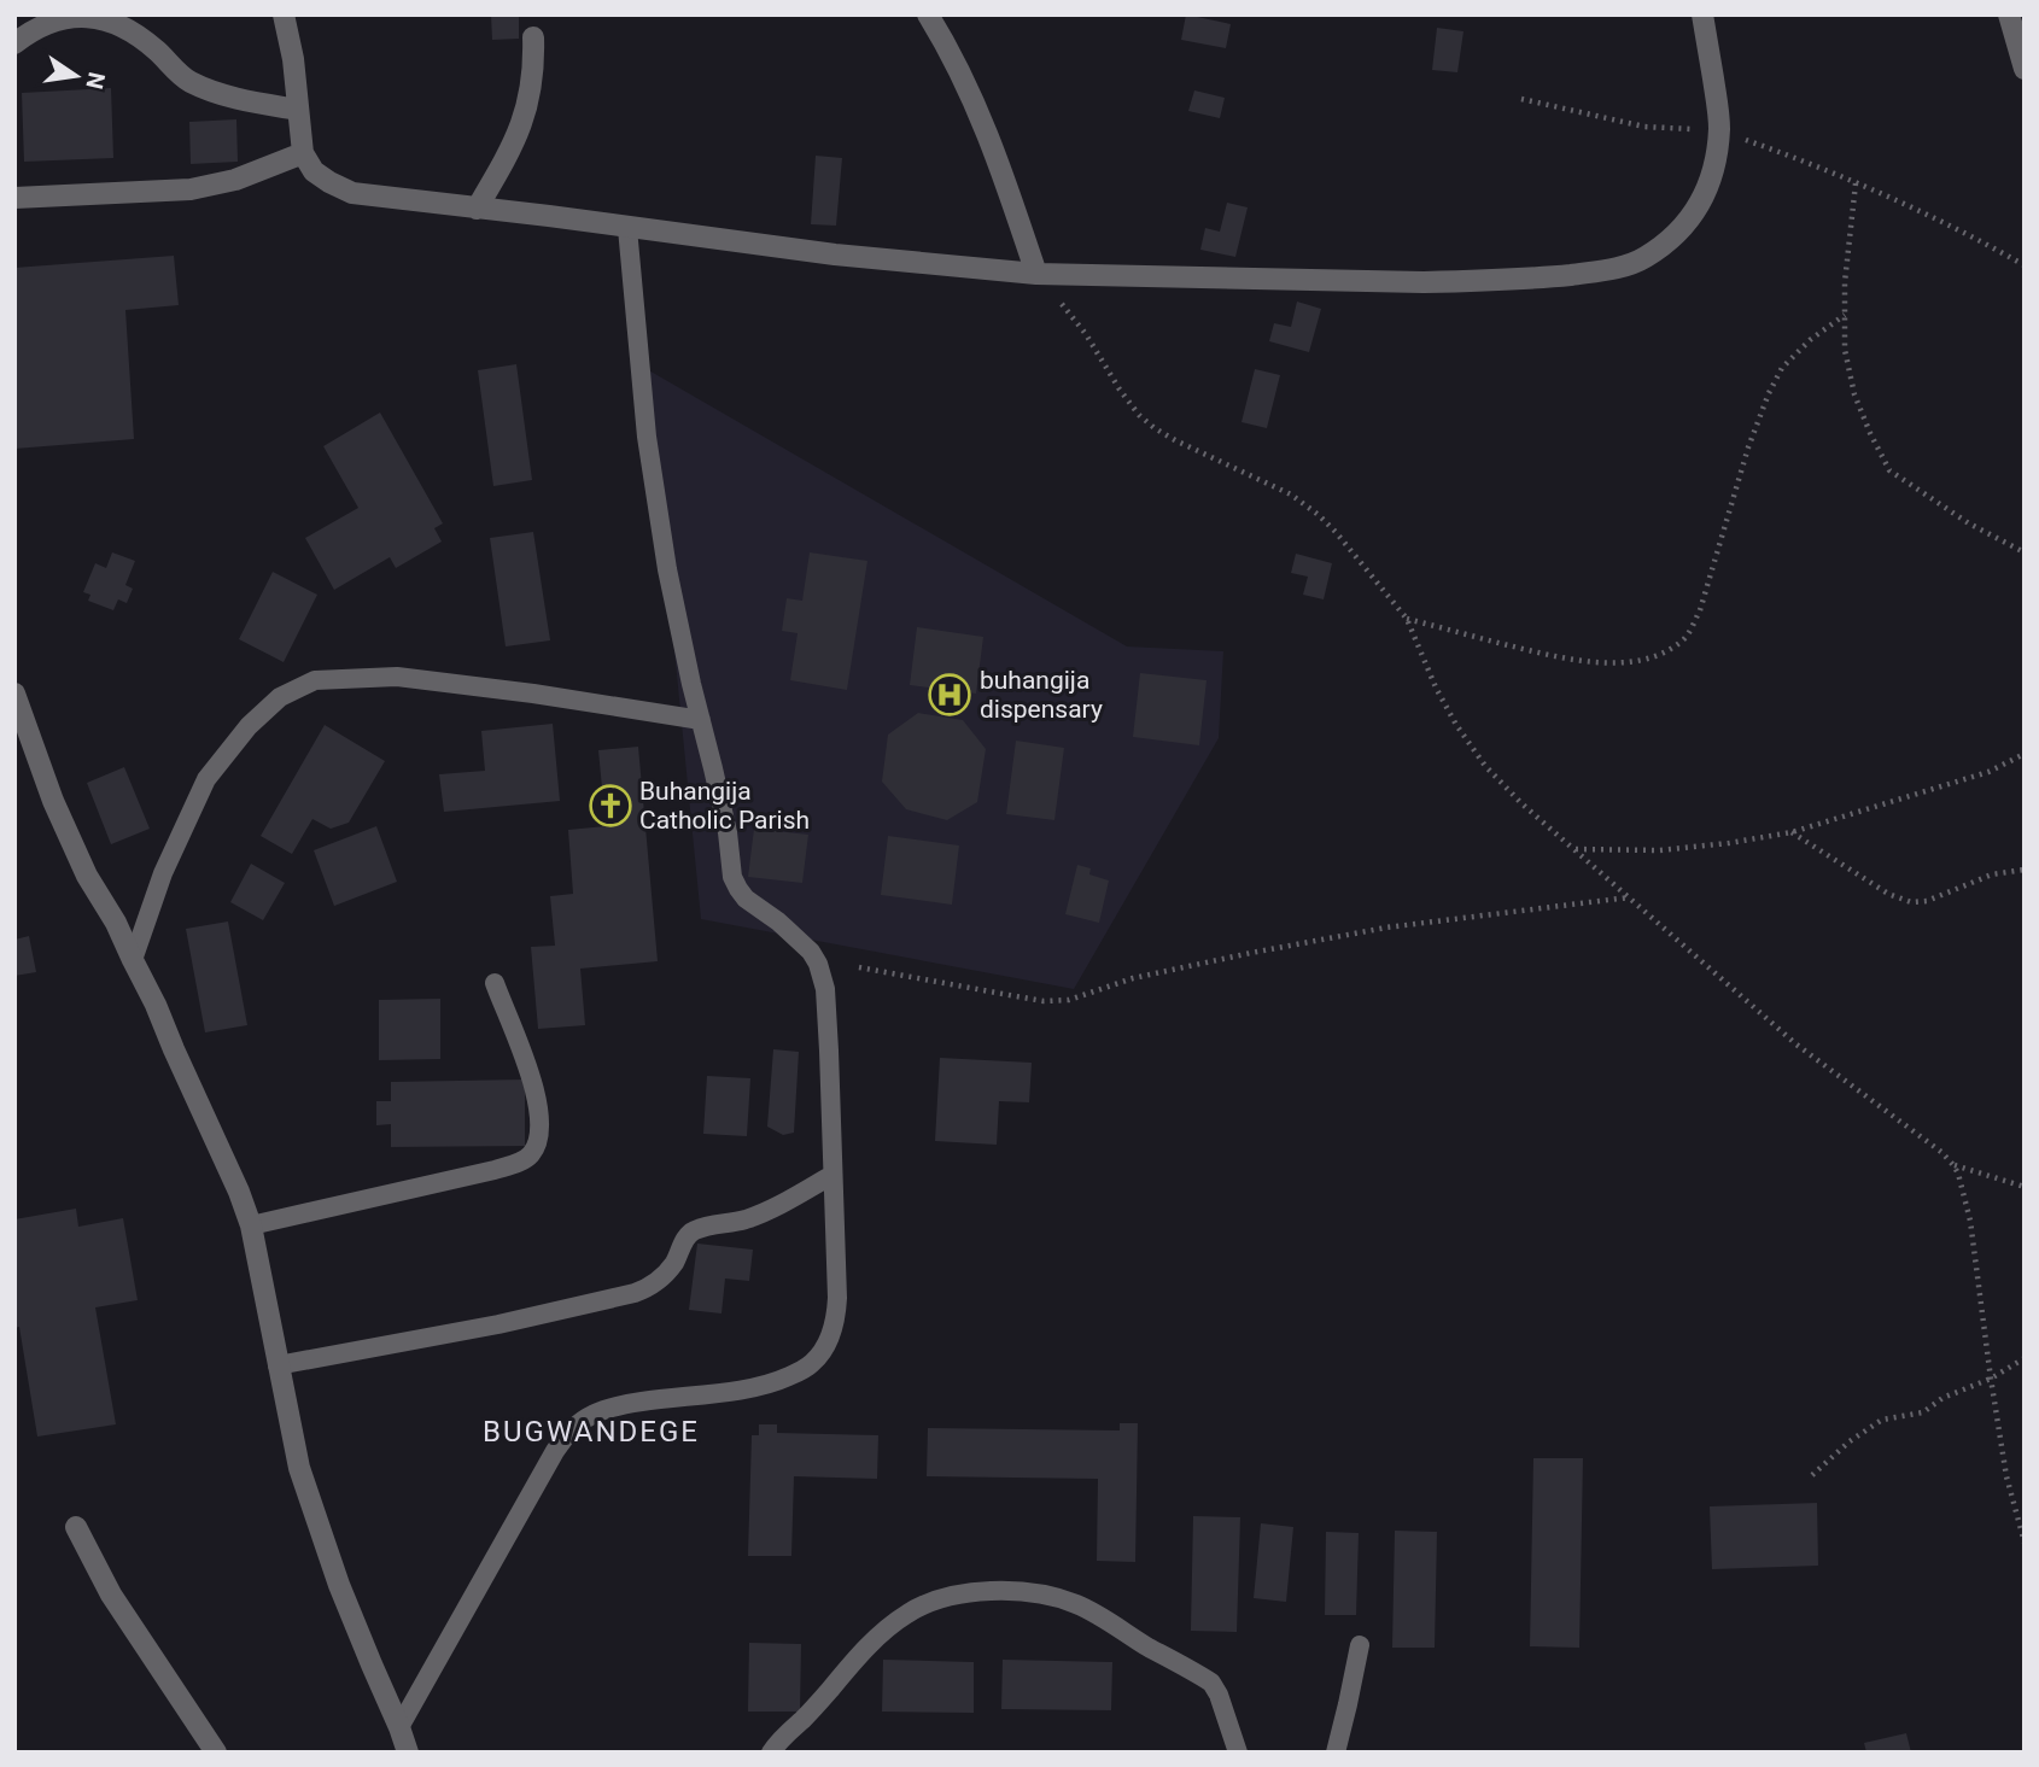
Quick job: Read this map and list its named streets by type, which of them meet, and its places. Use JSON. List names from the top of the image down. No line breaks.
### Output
{"districts":["BUGWANDEGE"],"places":{"hospital":["buhangija dispensary"],"church":["Buhangija Catholic Parish"]},"north":"right"}
